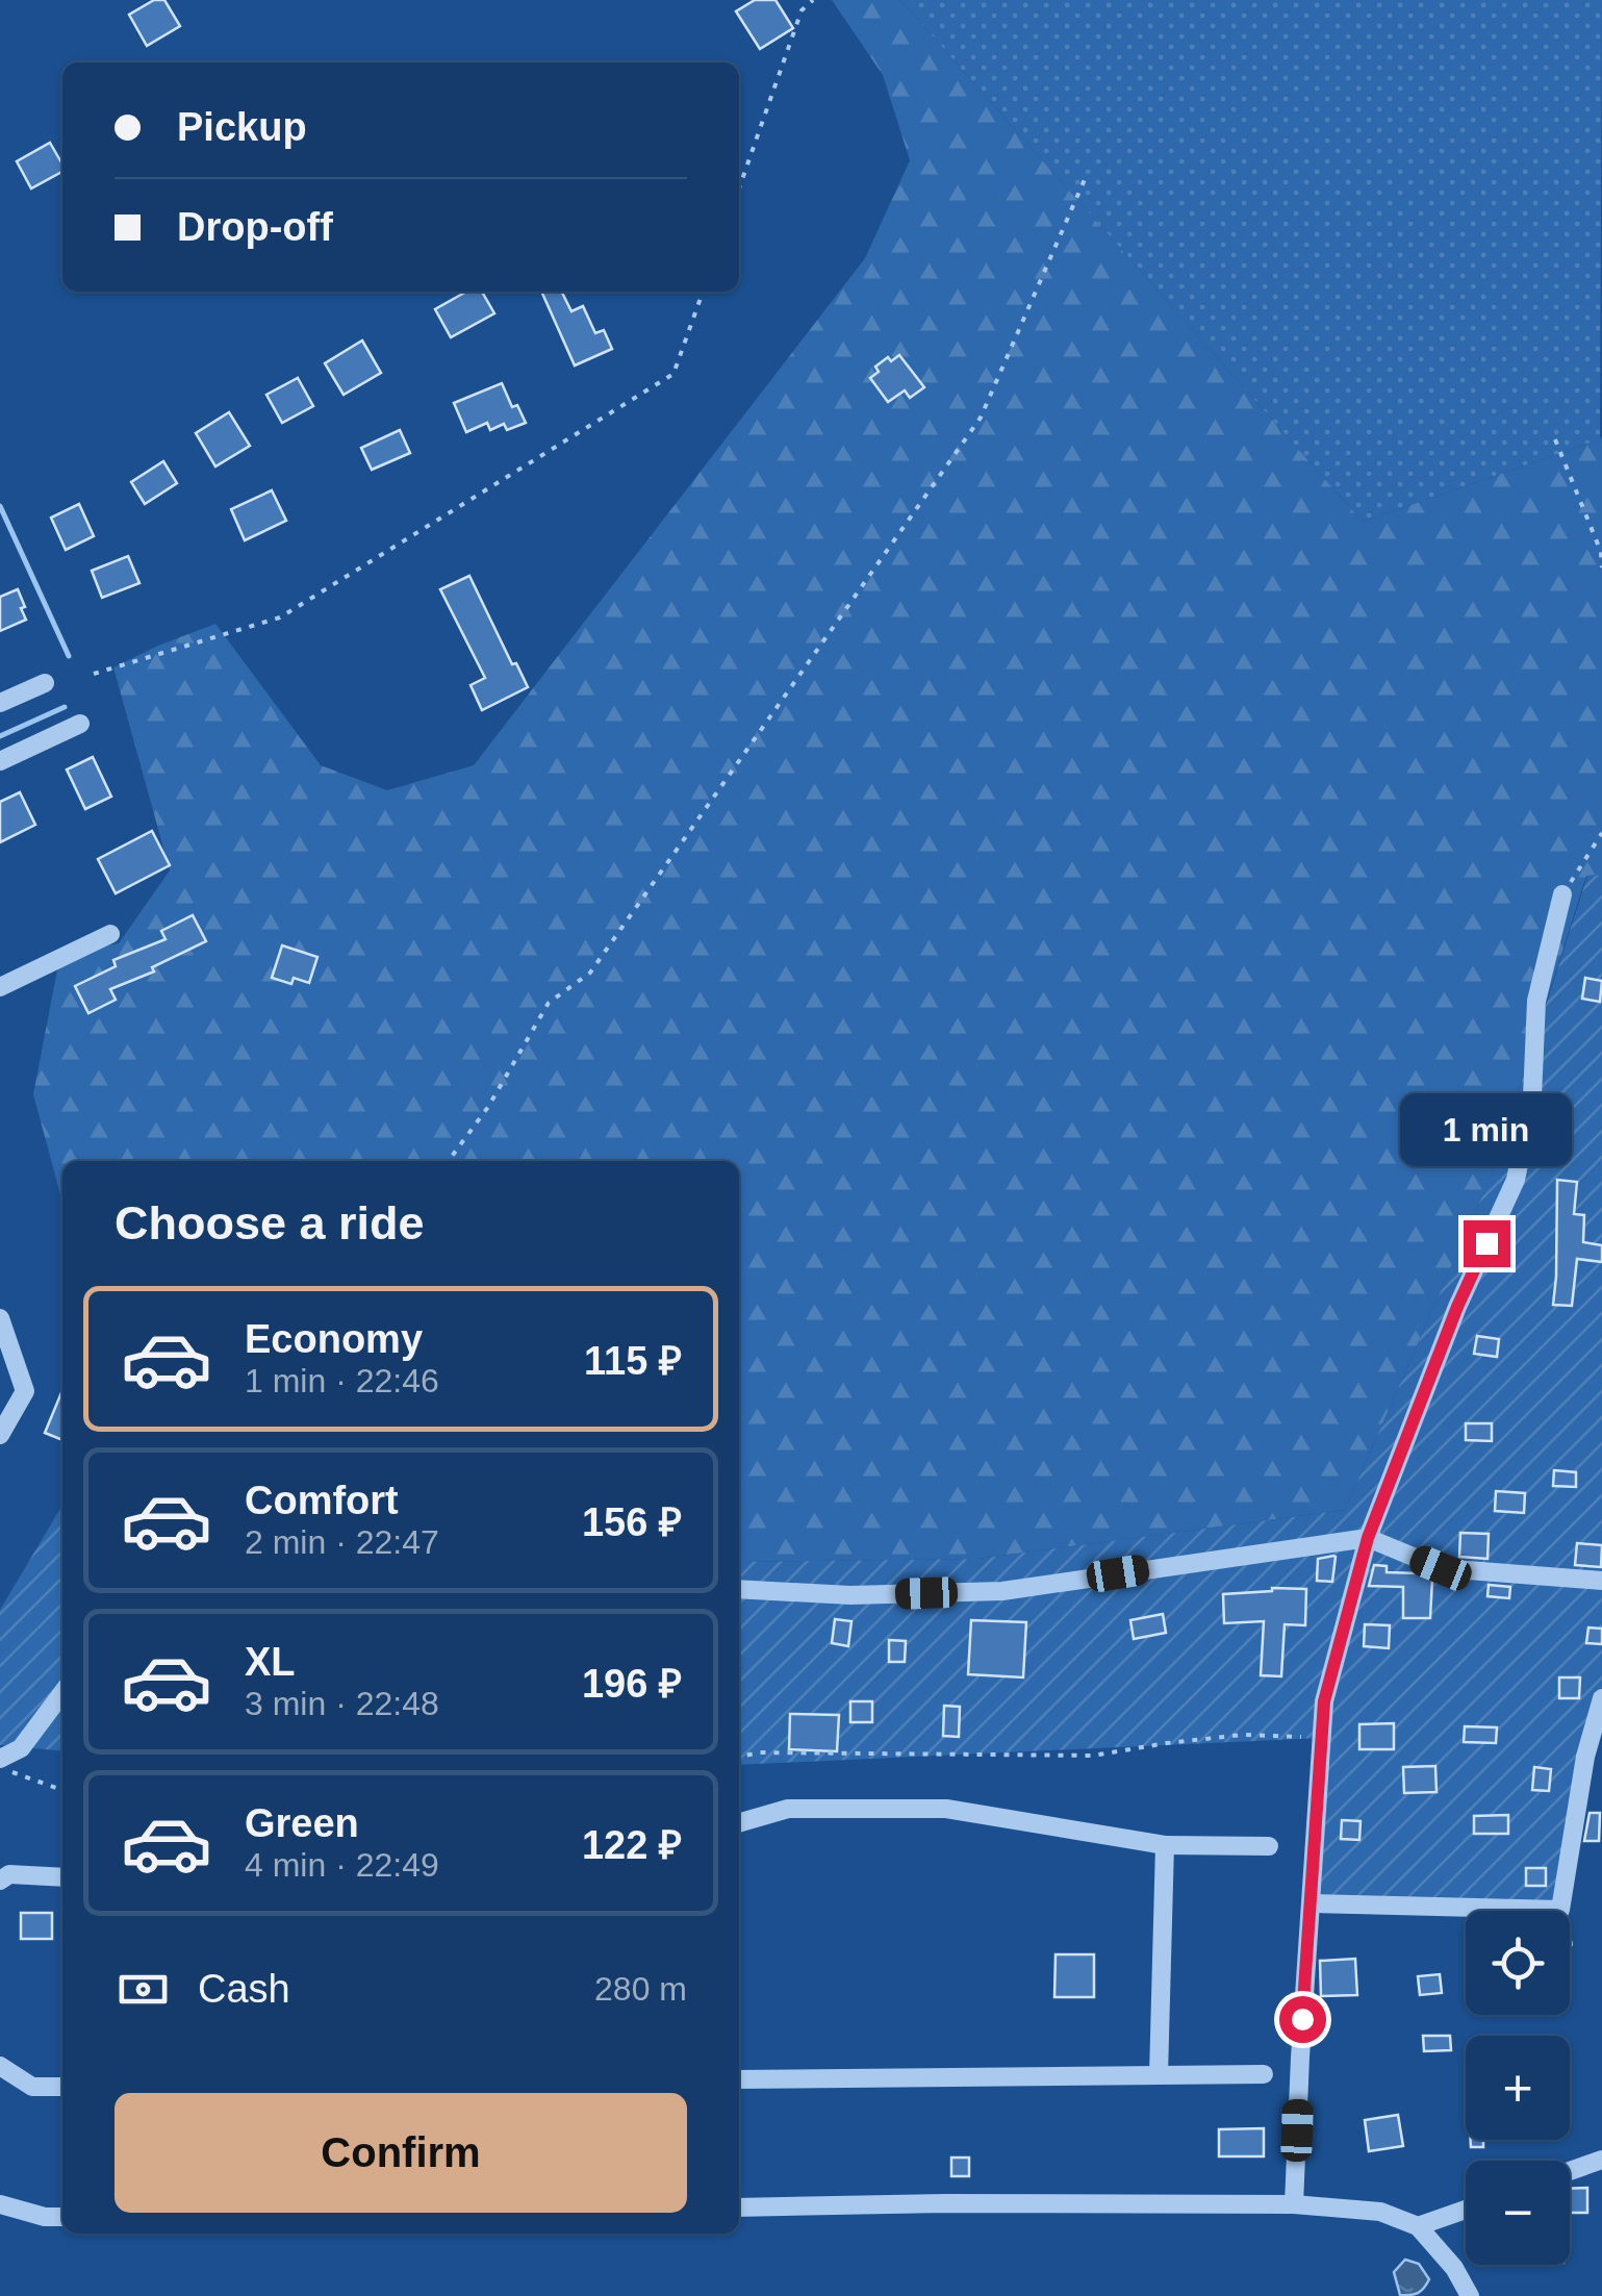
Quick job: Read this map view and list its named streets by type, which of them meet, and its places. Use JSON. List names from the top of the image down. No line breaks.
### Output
{"page":{"banner":["Pickup","Drop-off"],"bubble":"1 min","heading":"Choose a ride","list":[{"name":"Economy","note":"1 min · 22:46","value":"115 ₽"},{"name":"Comfort","note":"2 min · 22:47","value":"156 ₽"},{"name":"XL","note":"3 min · 22:48","value":"196 ₽"},{"name":"Green","note":"4 min · 22:49","value":"122 ₽"}],"map_buttons":["+","−"],"pay":["Cash","280 m"],"buttons":"Confirm"}}
